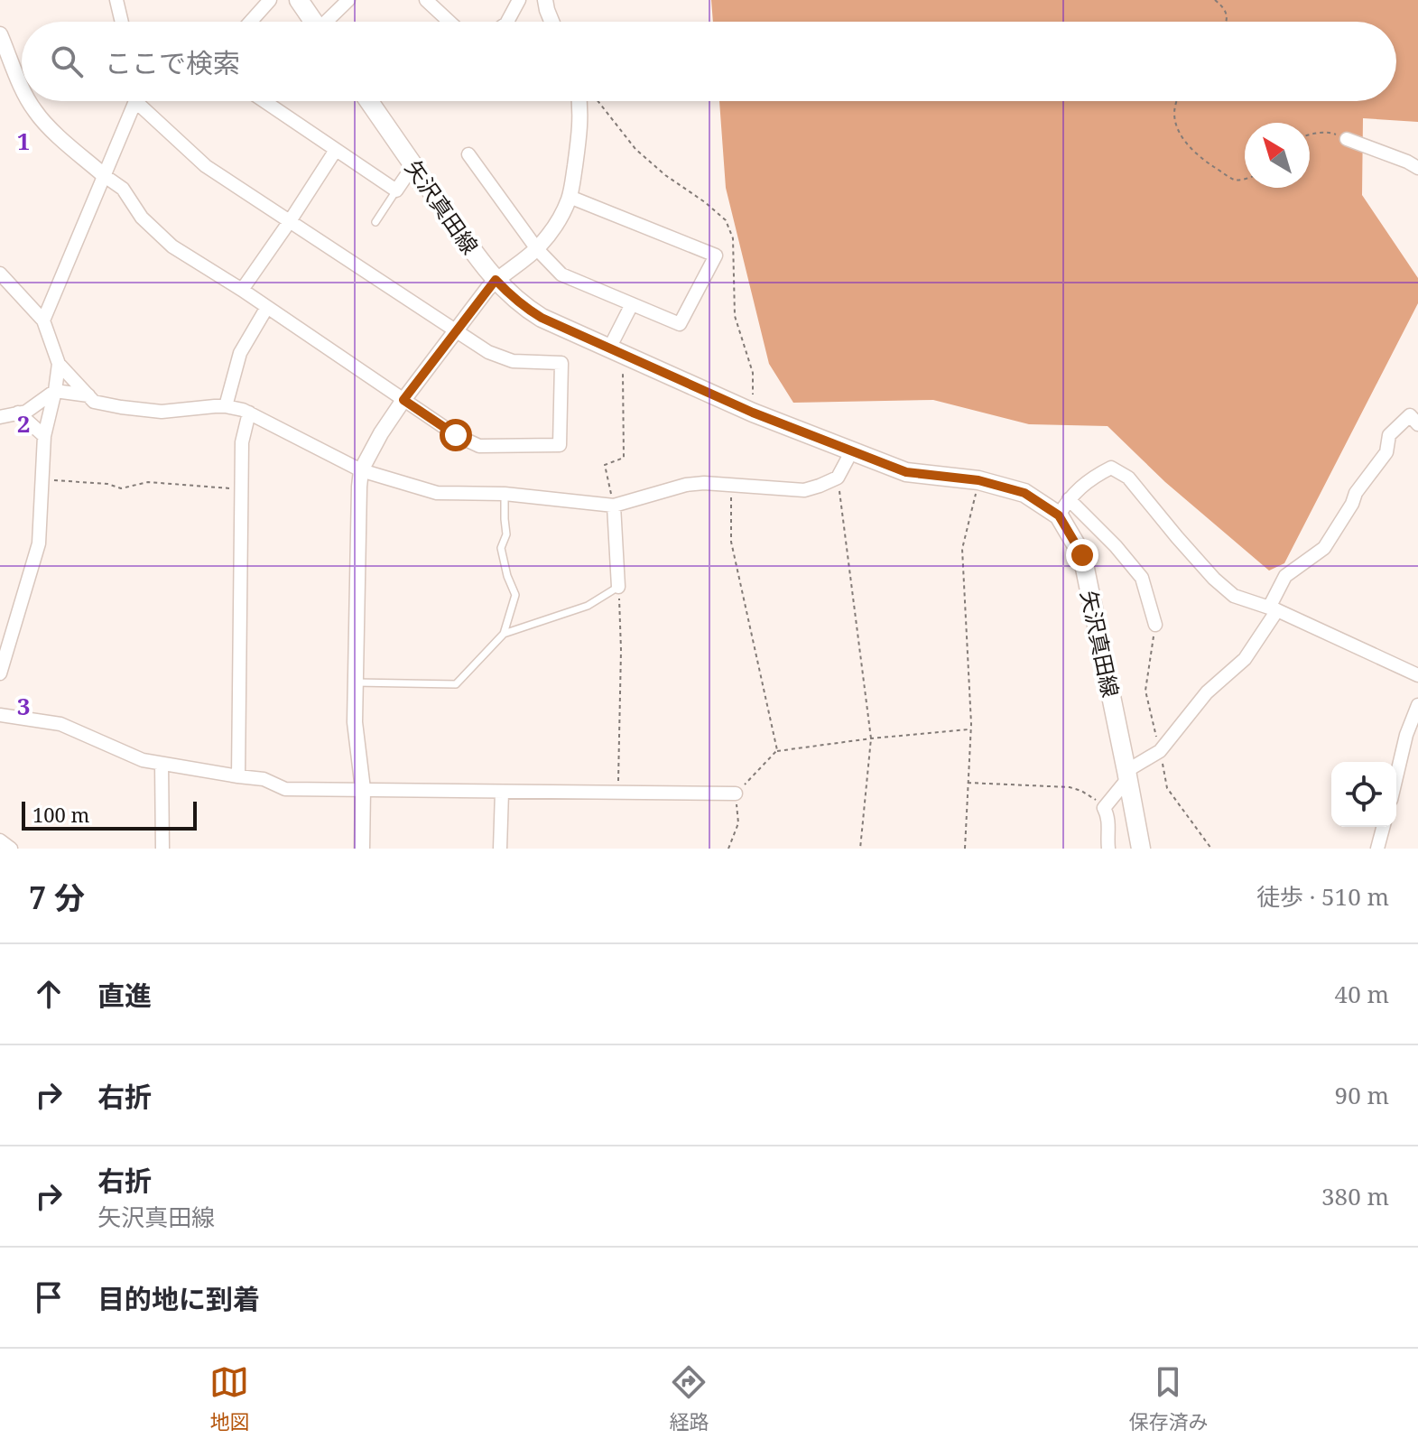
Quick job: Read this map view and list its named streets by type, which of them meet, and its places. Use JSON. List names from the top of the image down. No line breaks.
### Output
{"streets":{"main road":["矢沢真田線"]},"scale_bar":"100 m","north":"top left","page":{"search":"ここで検索","scale":"100 m","heading":["7 分","徒歩 · 510 m"],"list":[["直進","40 m"],["右折","90 m"],["右折","矢沢真田線","380 m"],"目的地に到着"],"nav":["地図","経路","保存済み"]},"grid":{"rows":["1","2","3"]}}
